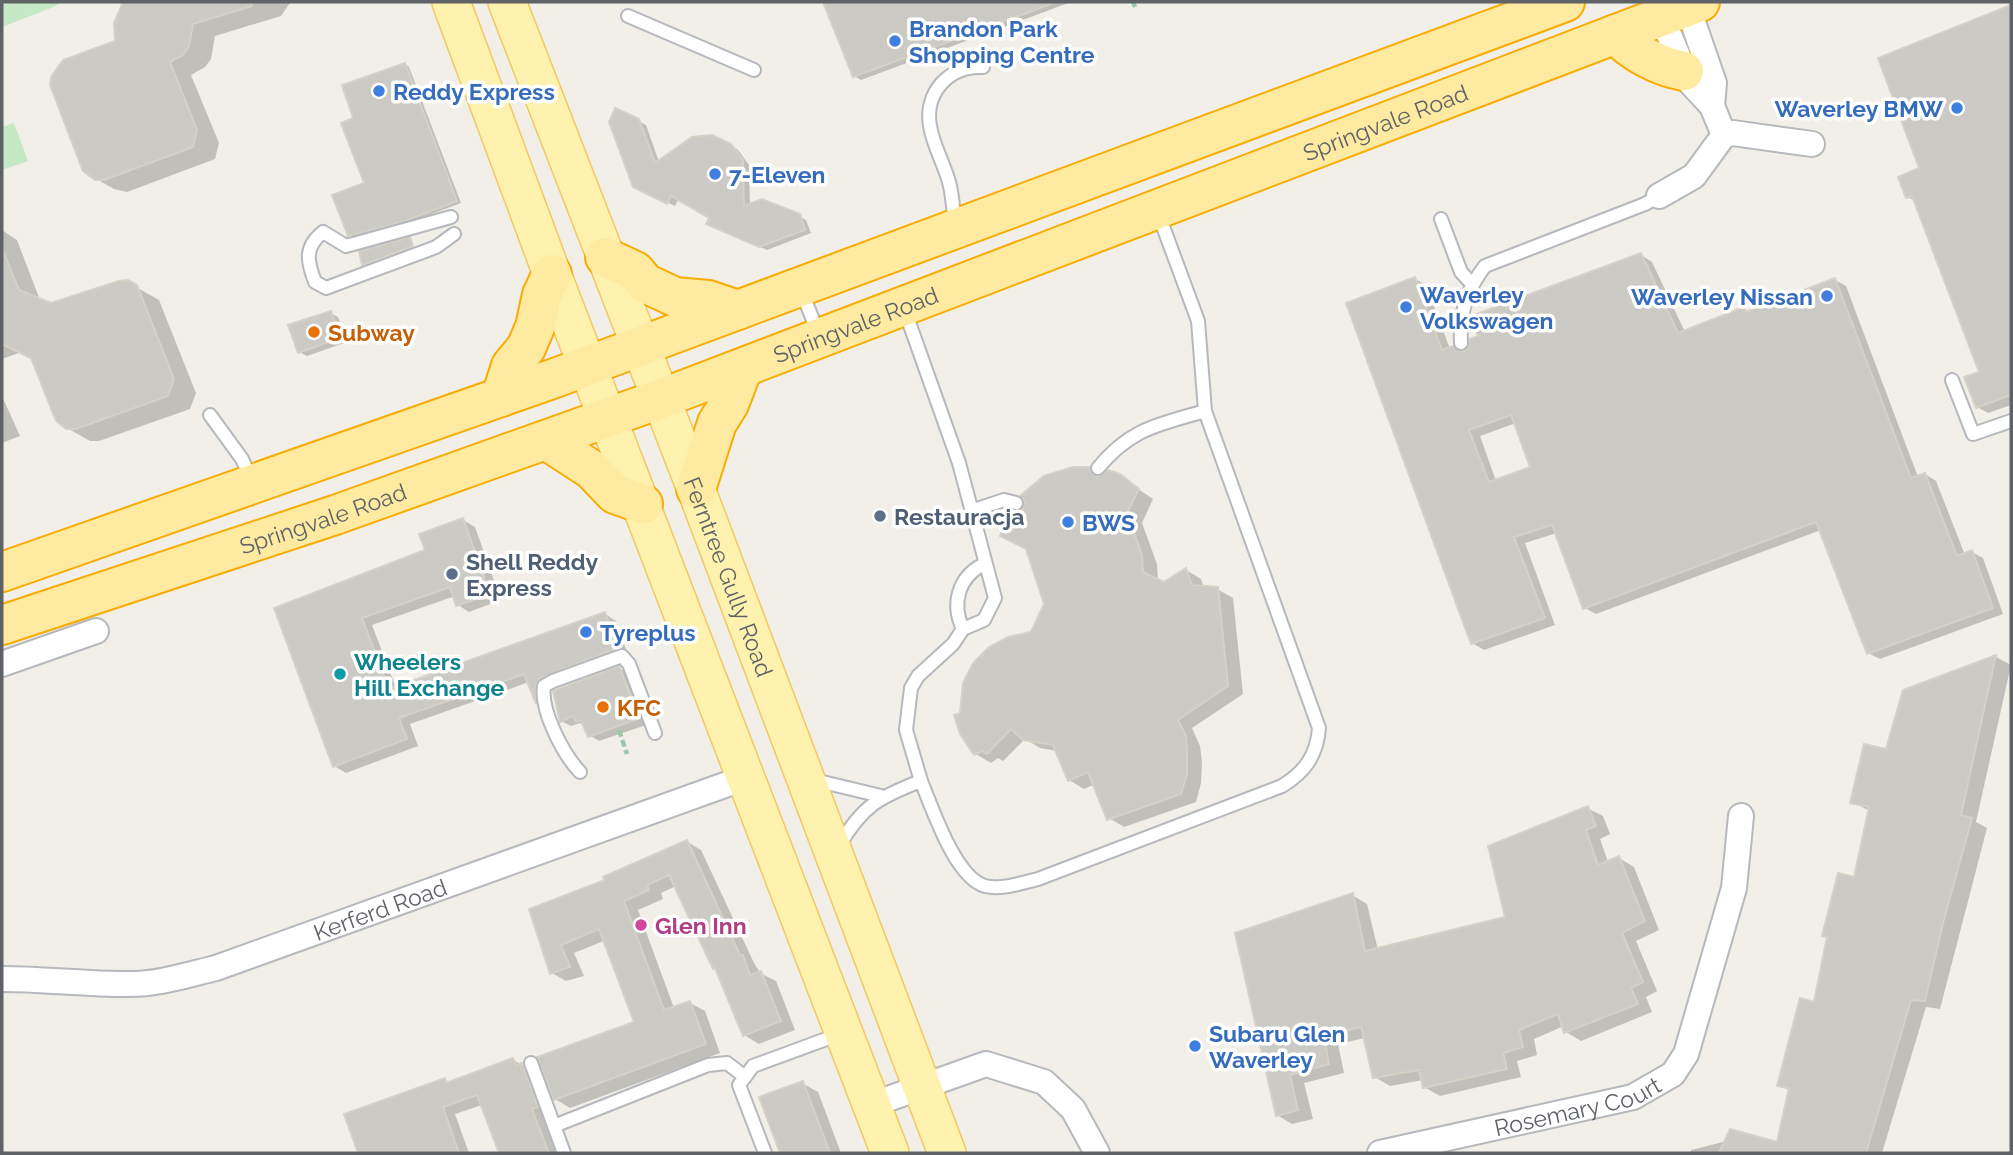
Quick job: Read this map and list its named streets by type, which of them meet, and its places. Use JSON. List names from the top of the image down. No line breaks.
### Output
{"streets":{"highway":["Springvale Road"],"main road":["Ferntree Gully Road"],"street":["Kerferd Road","Rosemary Court"]},"crossings":[["Springvale Road","Ferntree Gully Road"]],"places":["Brandon Park Shopping Centre","Reddy Express","Waverley BMW","7-Eleven","Waverley Nissan","Waverley Volkswagen","Subway","Restauracja","BWS","Shell Reddy Express","Tyreplus","Wheelers Hill Exchange","KFC","Glen Inn","Subaru Glen Waverley"]}
